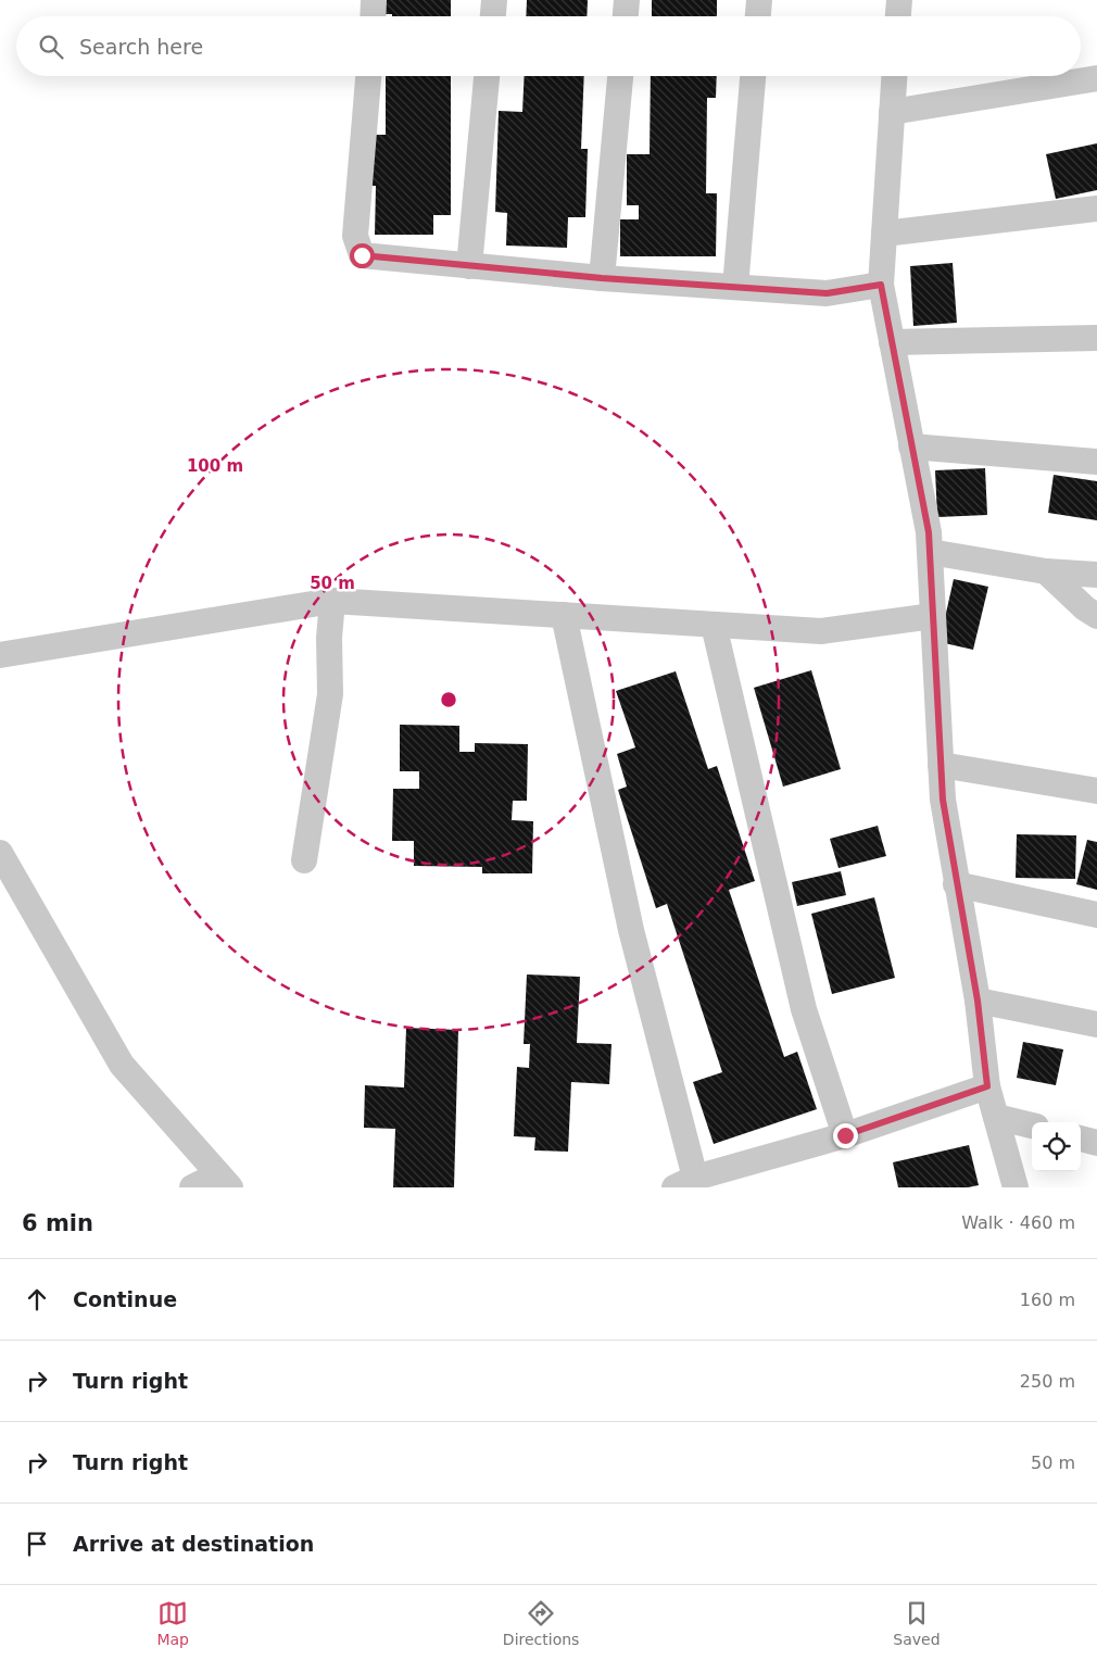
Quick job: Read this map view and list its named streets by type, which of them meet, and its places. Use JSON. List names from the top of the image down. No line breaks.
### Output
{"page":{"search":"Search here","heading":["6 min","Walk · 460 m"],"list":[["Continue","160 m"],["Turn right","250 m"],["Turn right","50 m"],"Arrive at destination"],"nav":["Map","Directions","Saved"]},"rings":["100 m","50 m"]}
